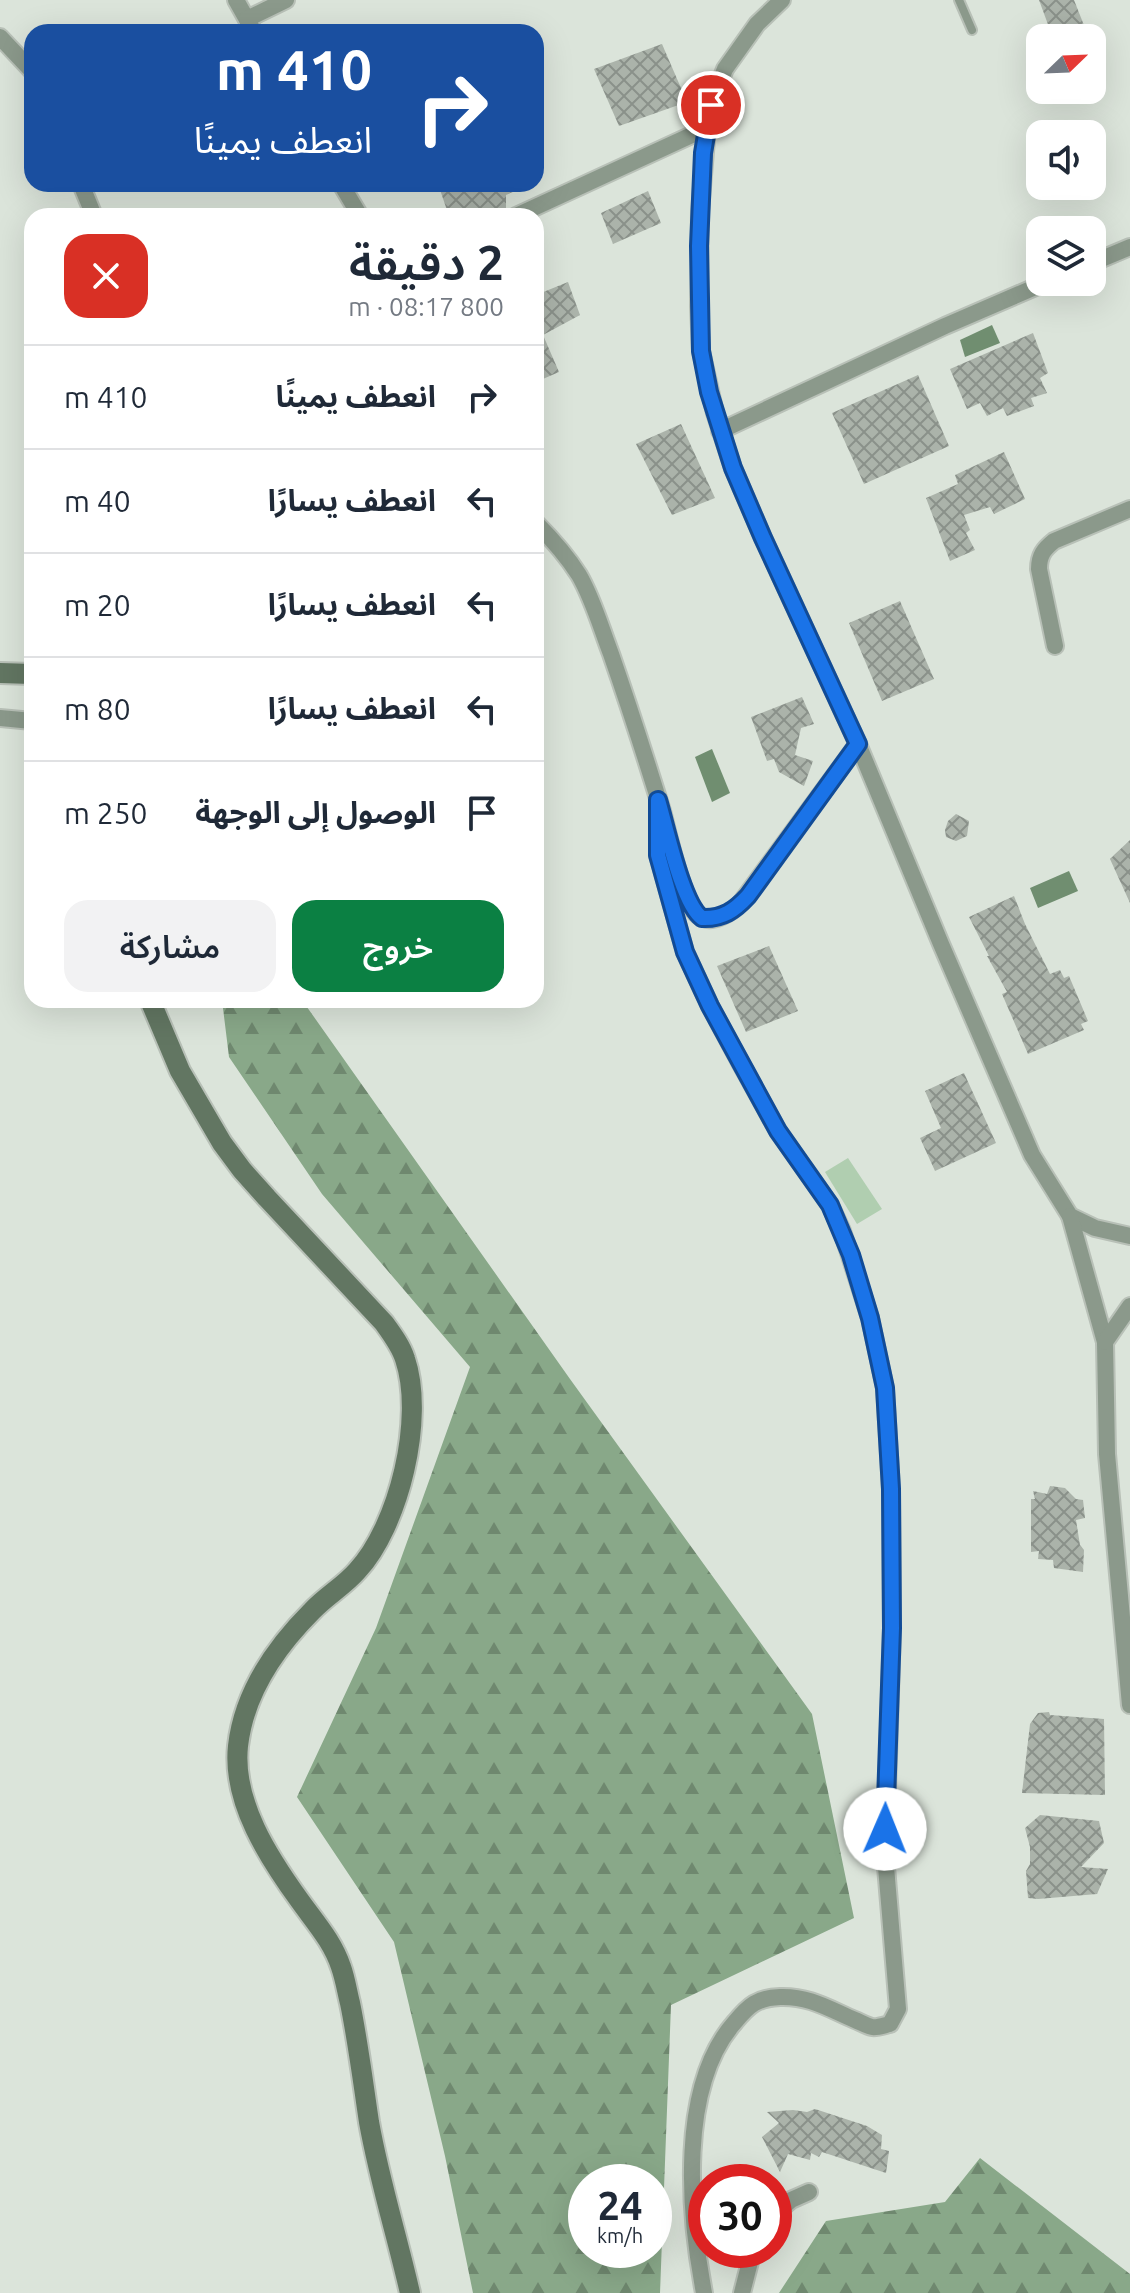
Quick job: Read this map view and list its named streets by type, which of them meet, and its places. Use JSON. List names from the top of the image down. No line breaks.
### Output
{"north":"top right","page":{"turn":["410 m","انعطف يمينًا"],"heading":["2 دقيقة","800 m · 08:17"],"list":[{"name":"انعطف يمينًا","value":"410 m"},{"name":"انعطف يسارًا","value":"40 m"},{"name":"انعطف يسارًا","value":"20 m"},{"name":"انعطف يسارًا","value":"80 m"},{"name":"الوصول إلى الوجهة","value":"250 m"}],"buttons":["خروج","مشاركة"],"speed":"24 km/h","limit":"30"}}
